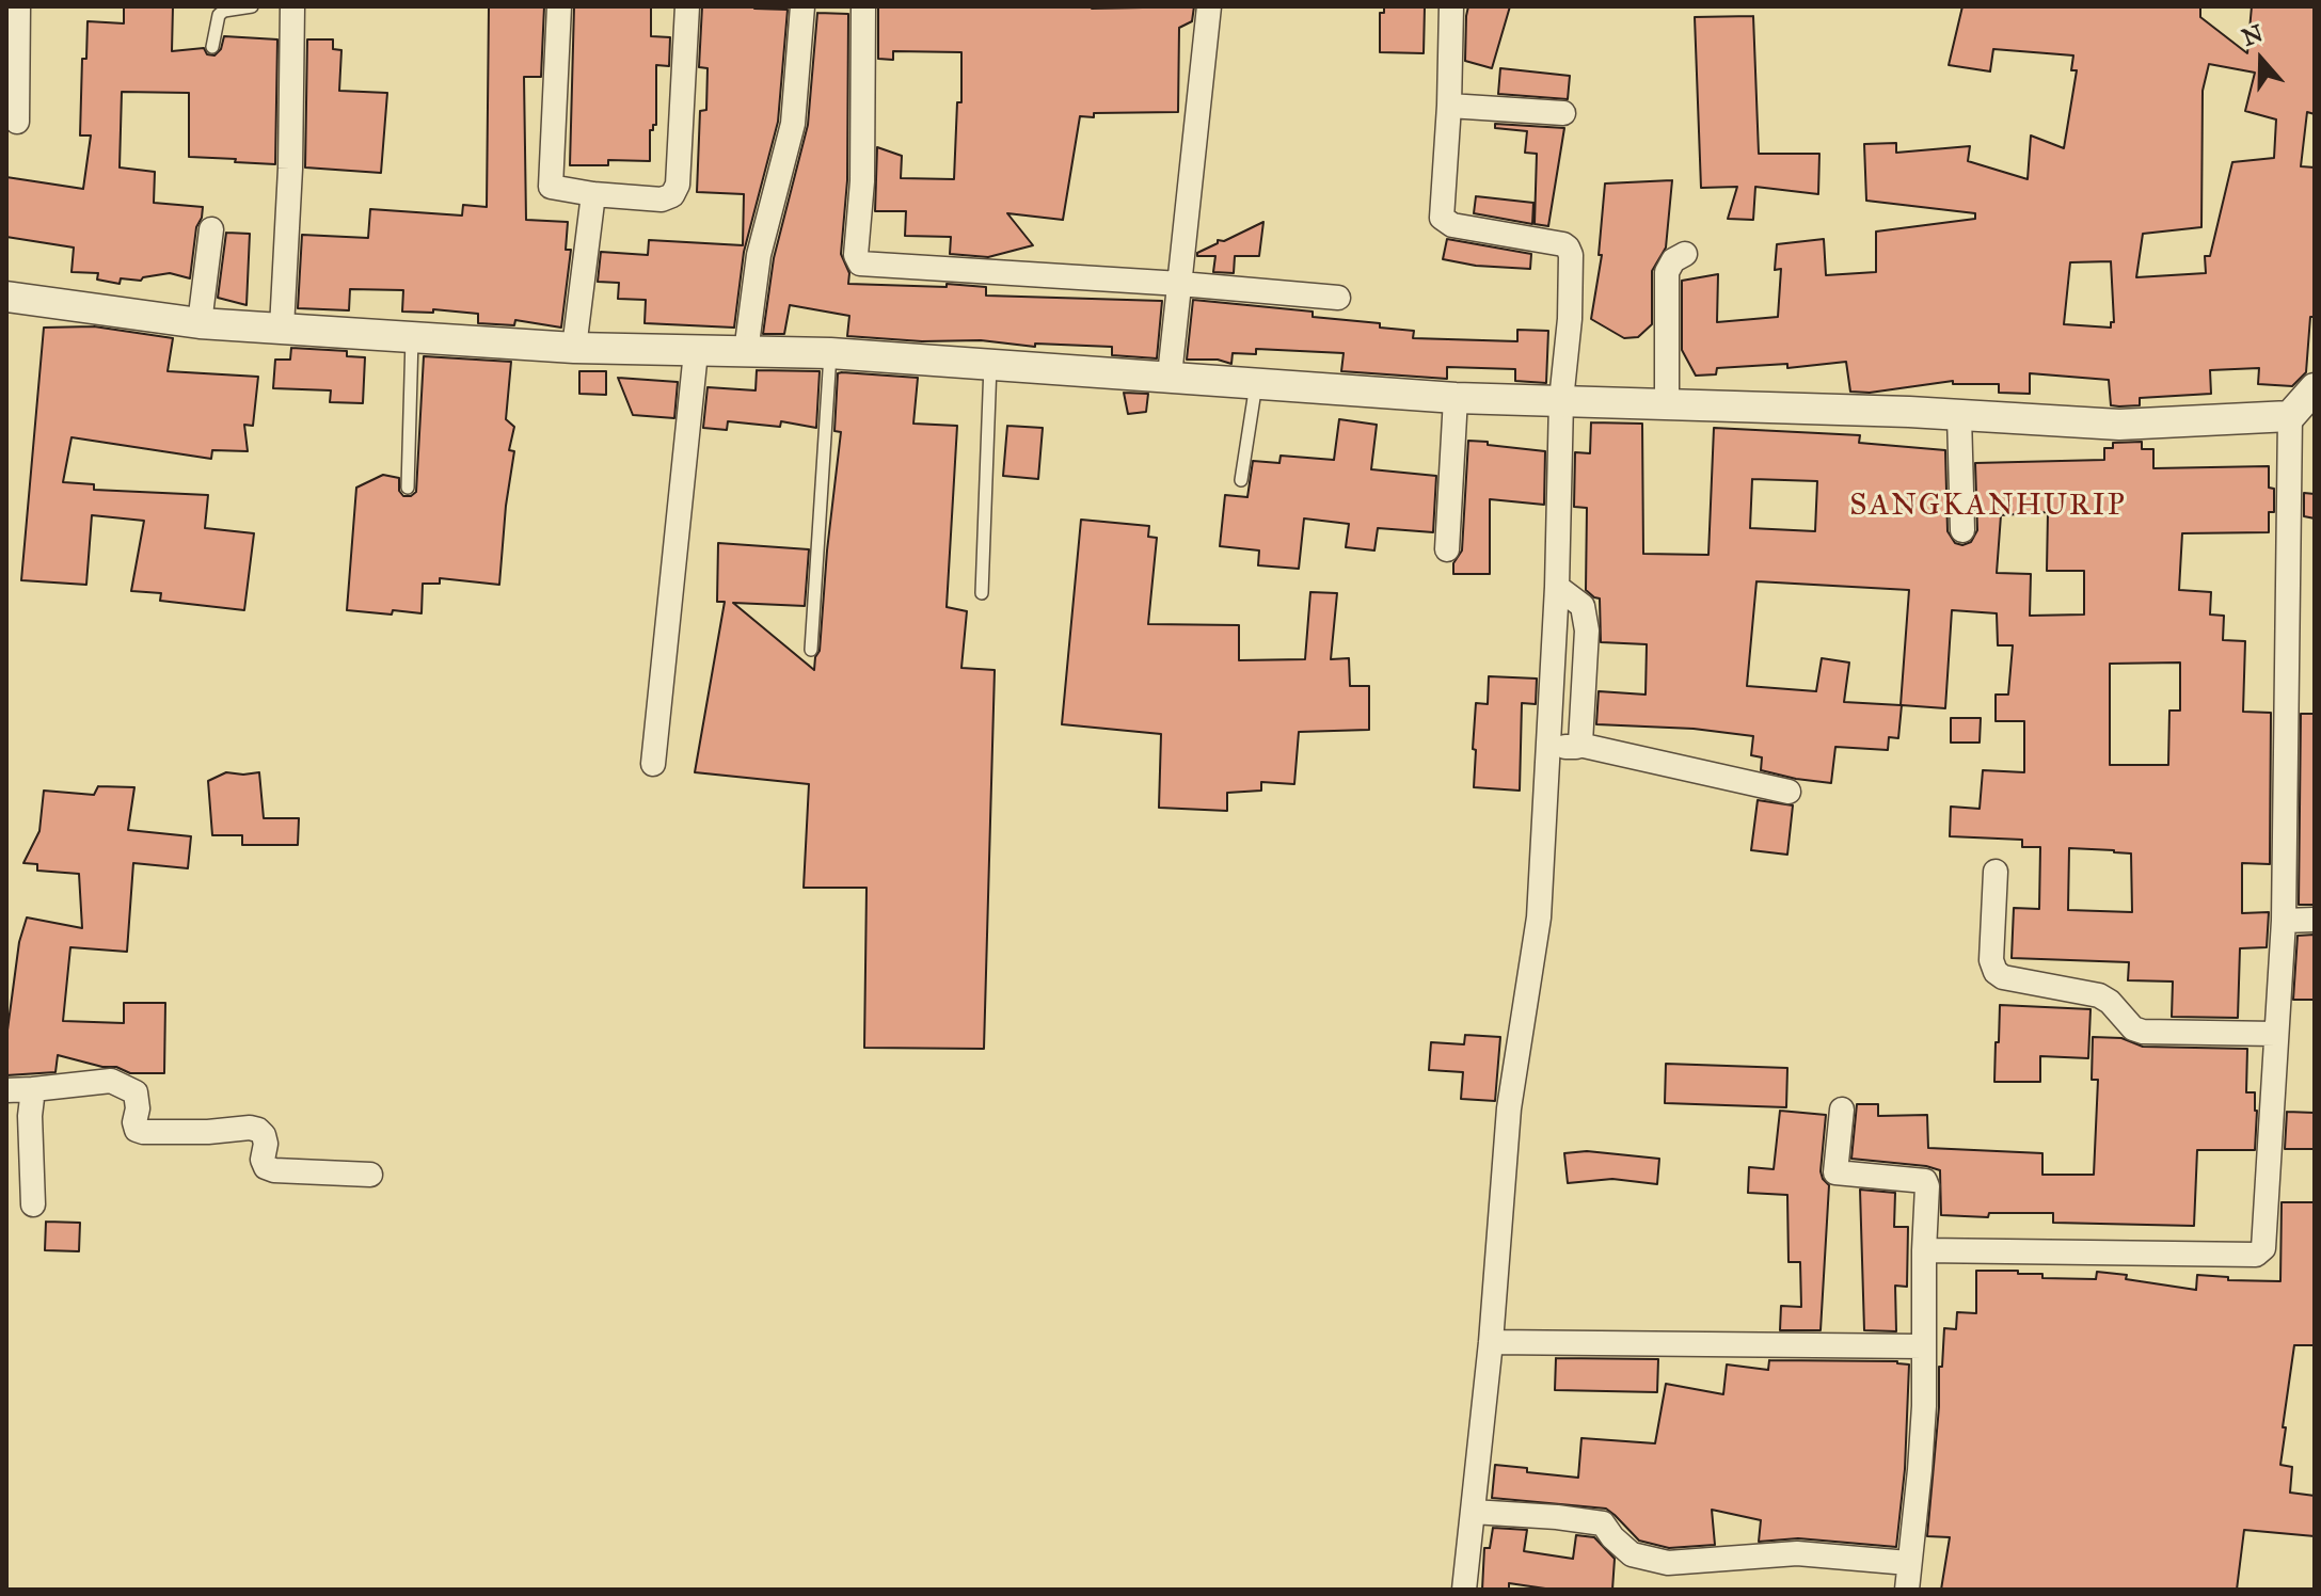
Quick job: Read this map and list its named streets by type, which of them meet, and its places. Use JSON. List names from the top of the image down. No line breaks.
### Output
{"districts":["SANGKANHURIP"],"north":"top"}
